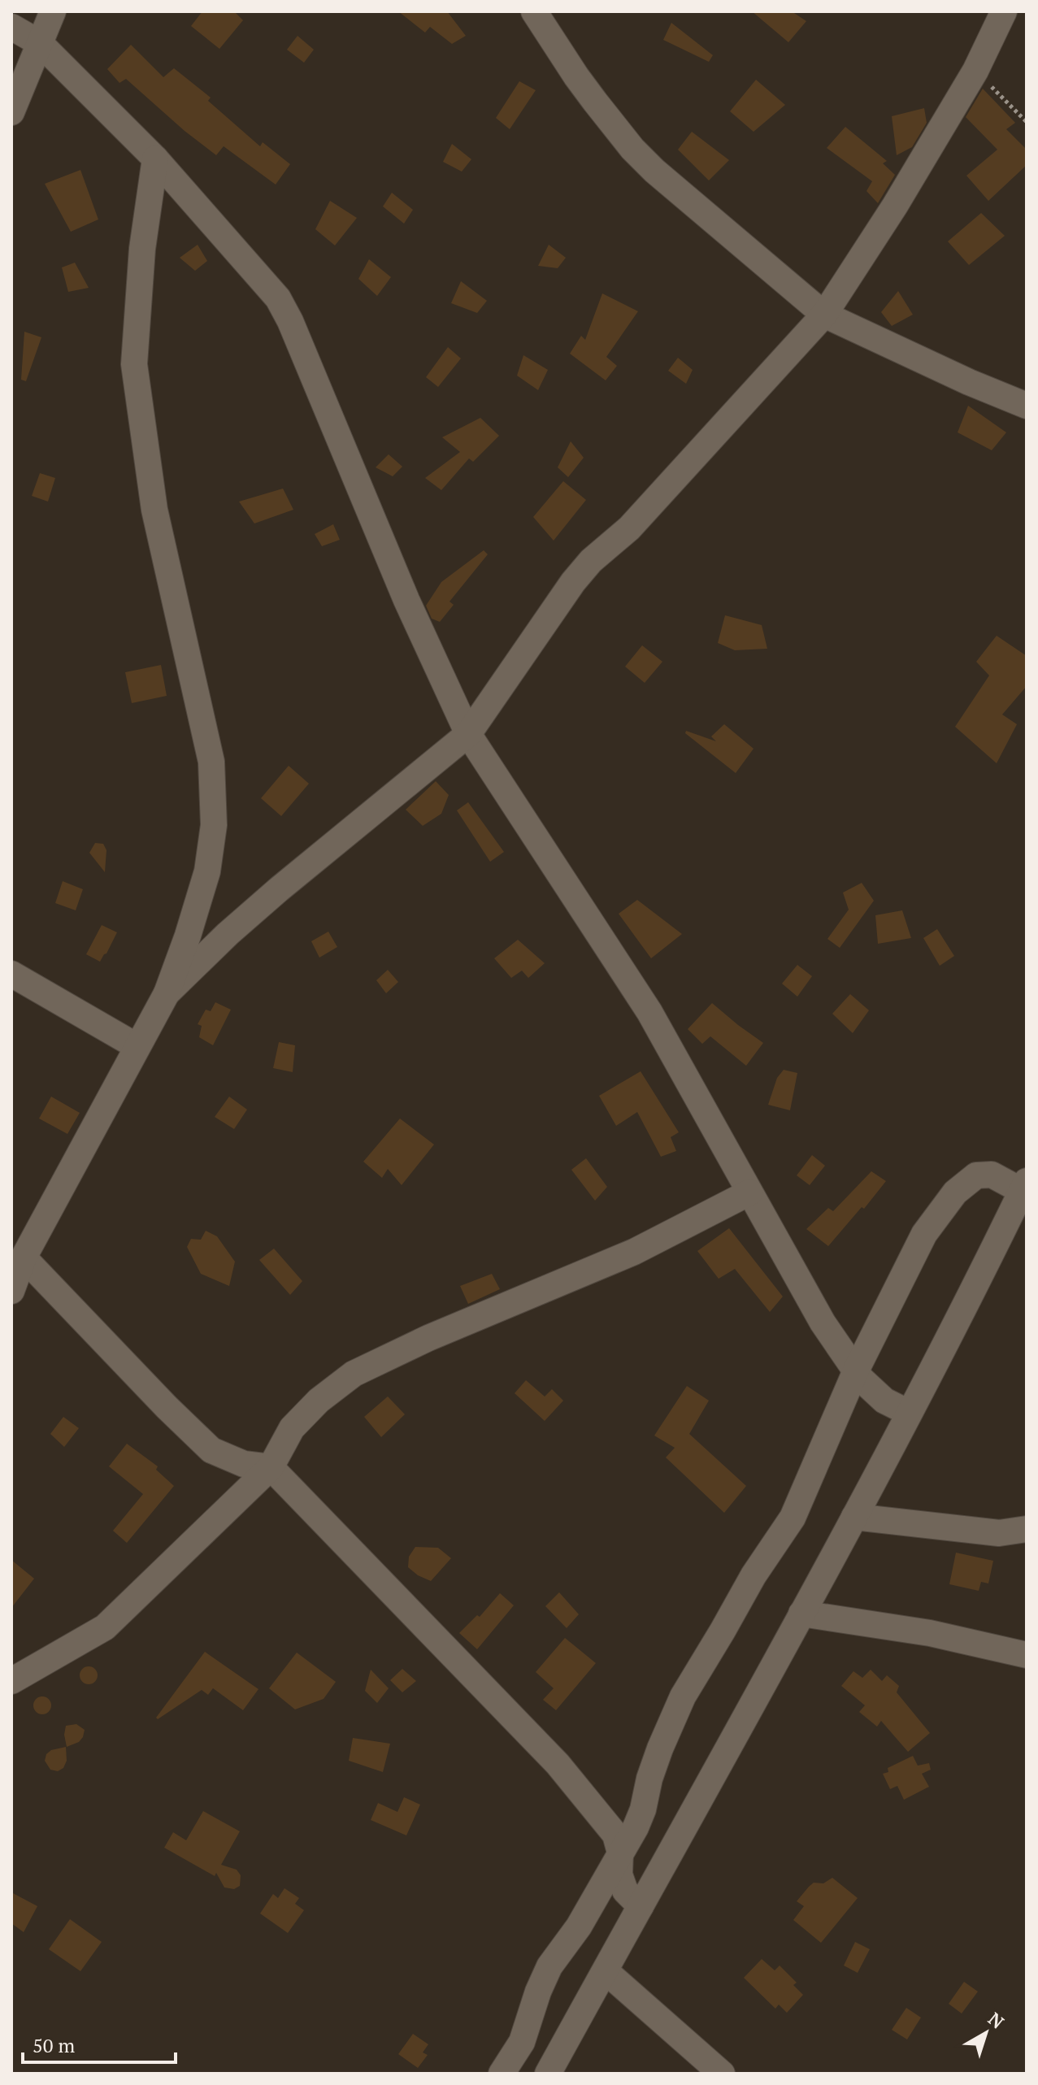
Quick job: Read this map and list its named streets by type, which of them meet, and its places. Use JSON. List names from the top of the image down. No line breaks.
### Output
{"scale_bar":"50 m","north":"top right"}
